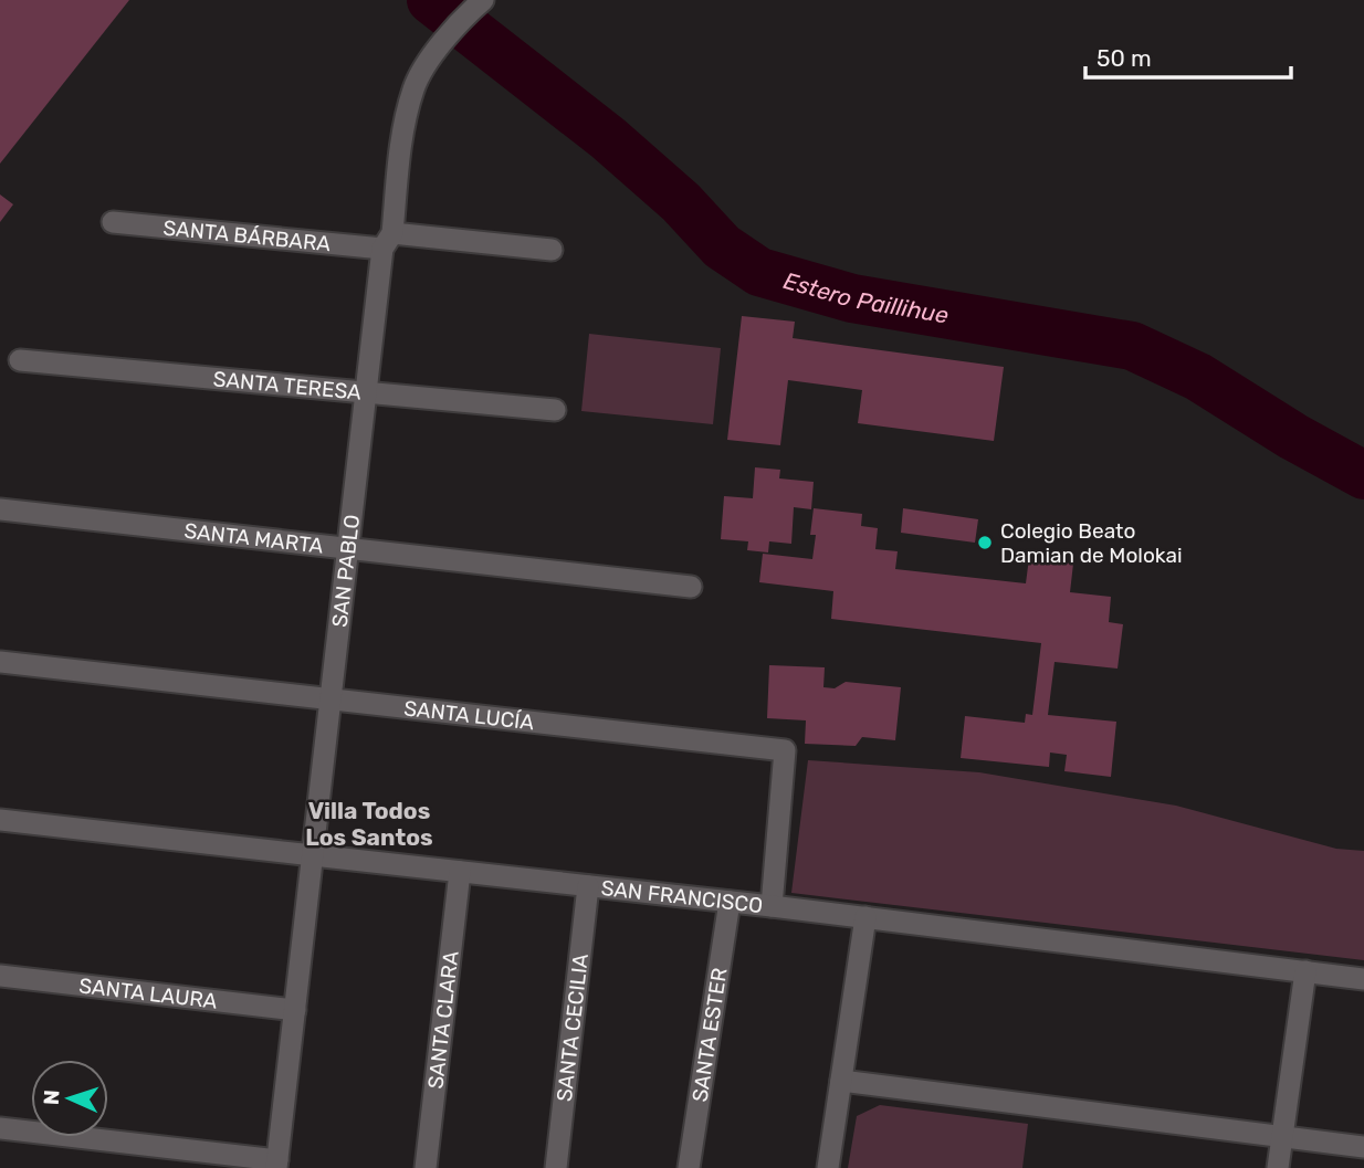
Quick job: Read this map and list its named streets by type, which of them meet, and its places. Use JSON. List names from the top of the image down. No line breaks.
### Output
{"streets":{"street":["SANTA BÁRBARA","SANTA TERESA","SANTA MARTA","SAN PABLO","SANTA LUCÍA","SAN FRANCISCO","SANTA LAURA","SANTA CLARA","SANTA CECILIA","SANTA ESTER"]},"crossings":[["SANTA BÁRBARA","SAN PABLO"],["SANTA TERESA","SAN PABLO"],["SANTA MARTA","SAN PABLO"],["SAN PABLO","SANTA LUCÍA"],["SAN PABLO","SAN FRANCISCO"],["SAN PABLO","SANTA LAURA"],["SANTA LUCÍA","SAN FRANCISCO"],["SAN FRANCISCO","SANTA CLARA"],["SAN FRANCISCO","SANTA CECILIA"],["SAN FRANCISCO","SANTA ESTER"]],"districts":["Villa Todos Los Santos"],"water":["Estero Paillihue"],"places":["Colegio Beato Damian de Molokai"],"scale_bar":"50 m","north":"left"}
